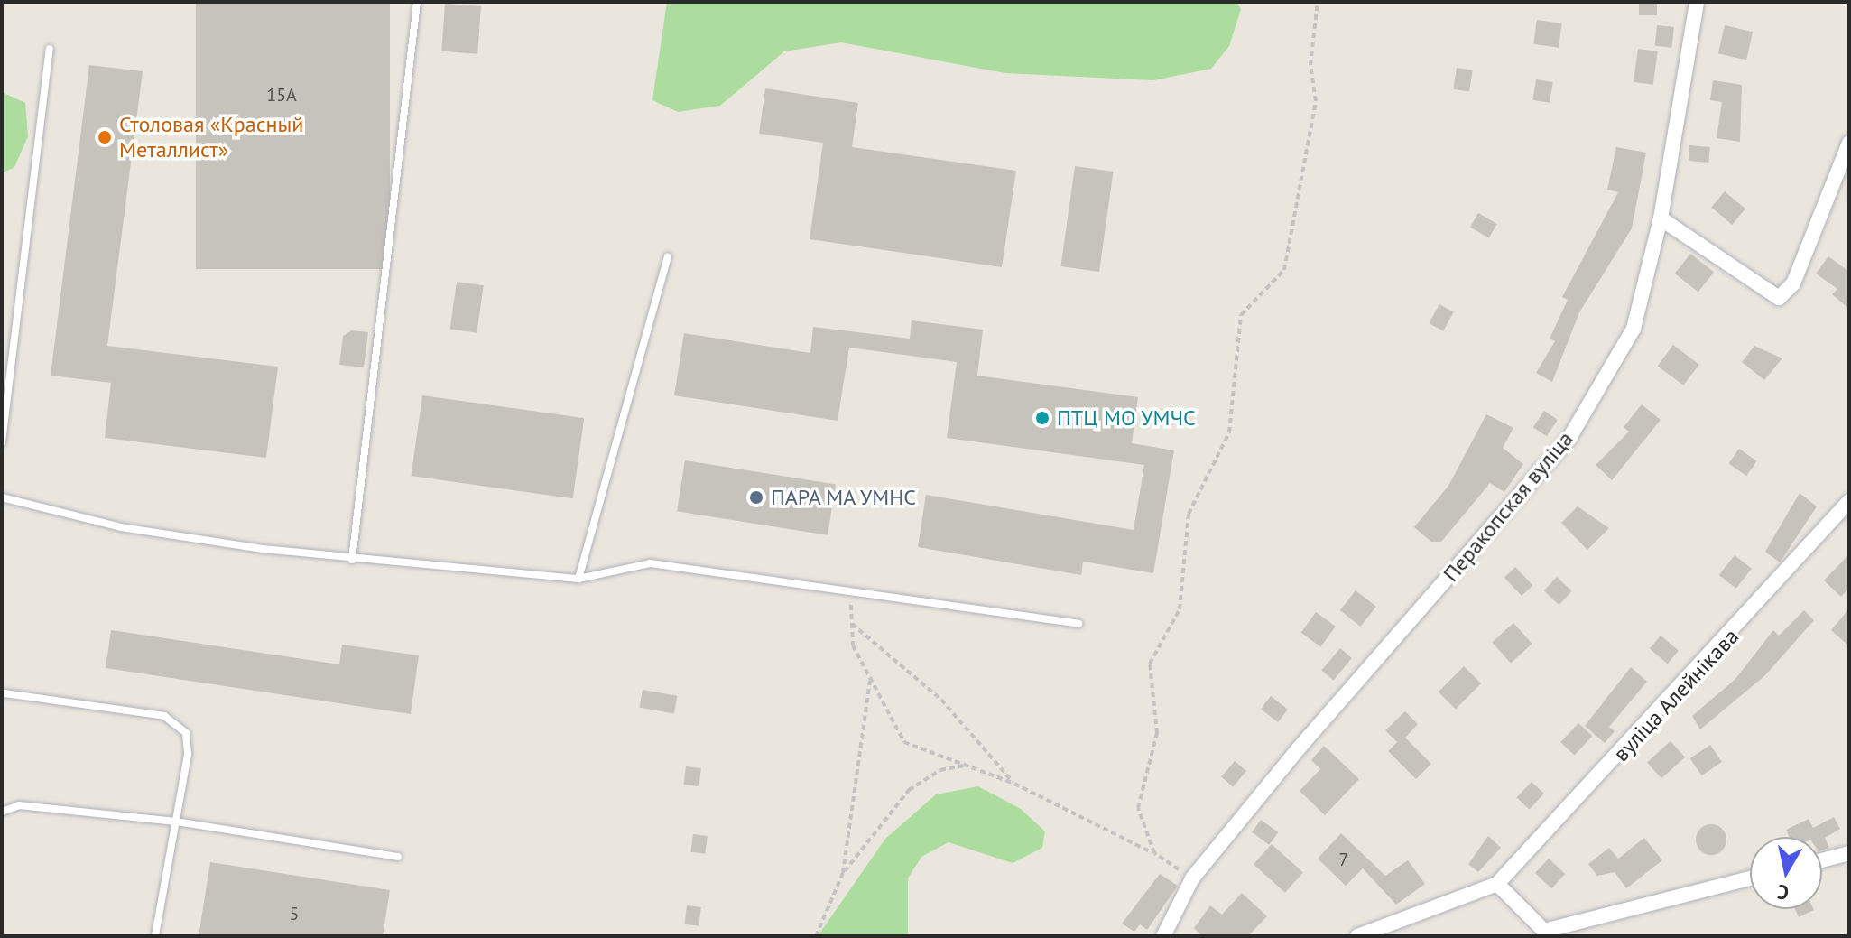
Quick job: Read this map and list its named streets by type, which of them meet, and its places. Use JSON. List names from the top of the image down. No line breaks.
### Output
{"streets":{"street":["Перакопская вуліца","вуліца Алейнікава"]},"places":["Столовая «Красный Металлист»","ПТЦ МО УМЧС","ПАРА МА УМНС"],"house_numbers":["15А","7","5"],"north":"bottom"}
